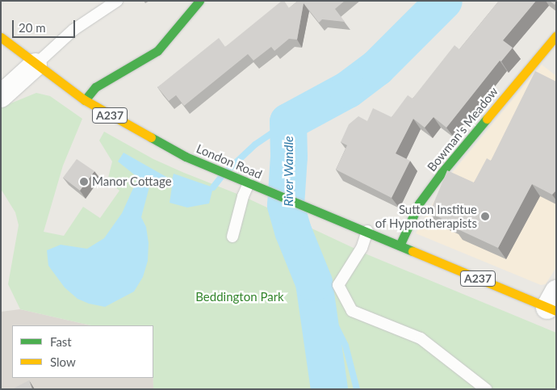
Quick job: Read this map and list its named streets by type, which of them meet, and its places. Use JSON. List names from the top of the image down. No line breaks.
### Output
{"streets":{"main road":["A237","Bowman's Meadow","London Road"]},"crossings":[["Bowman's Meadow","London Road"]],"water":["River Wandle"],"parks":["Beddington Park"],"places":["Manor Cottage","Sutton Institue of Hypnotherapists"],"legend":["Fast","Slow"],"scale_bar":"20 m"}
